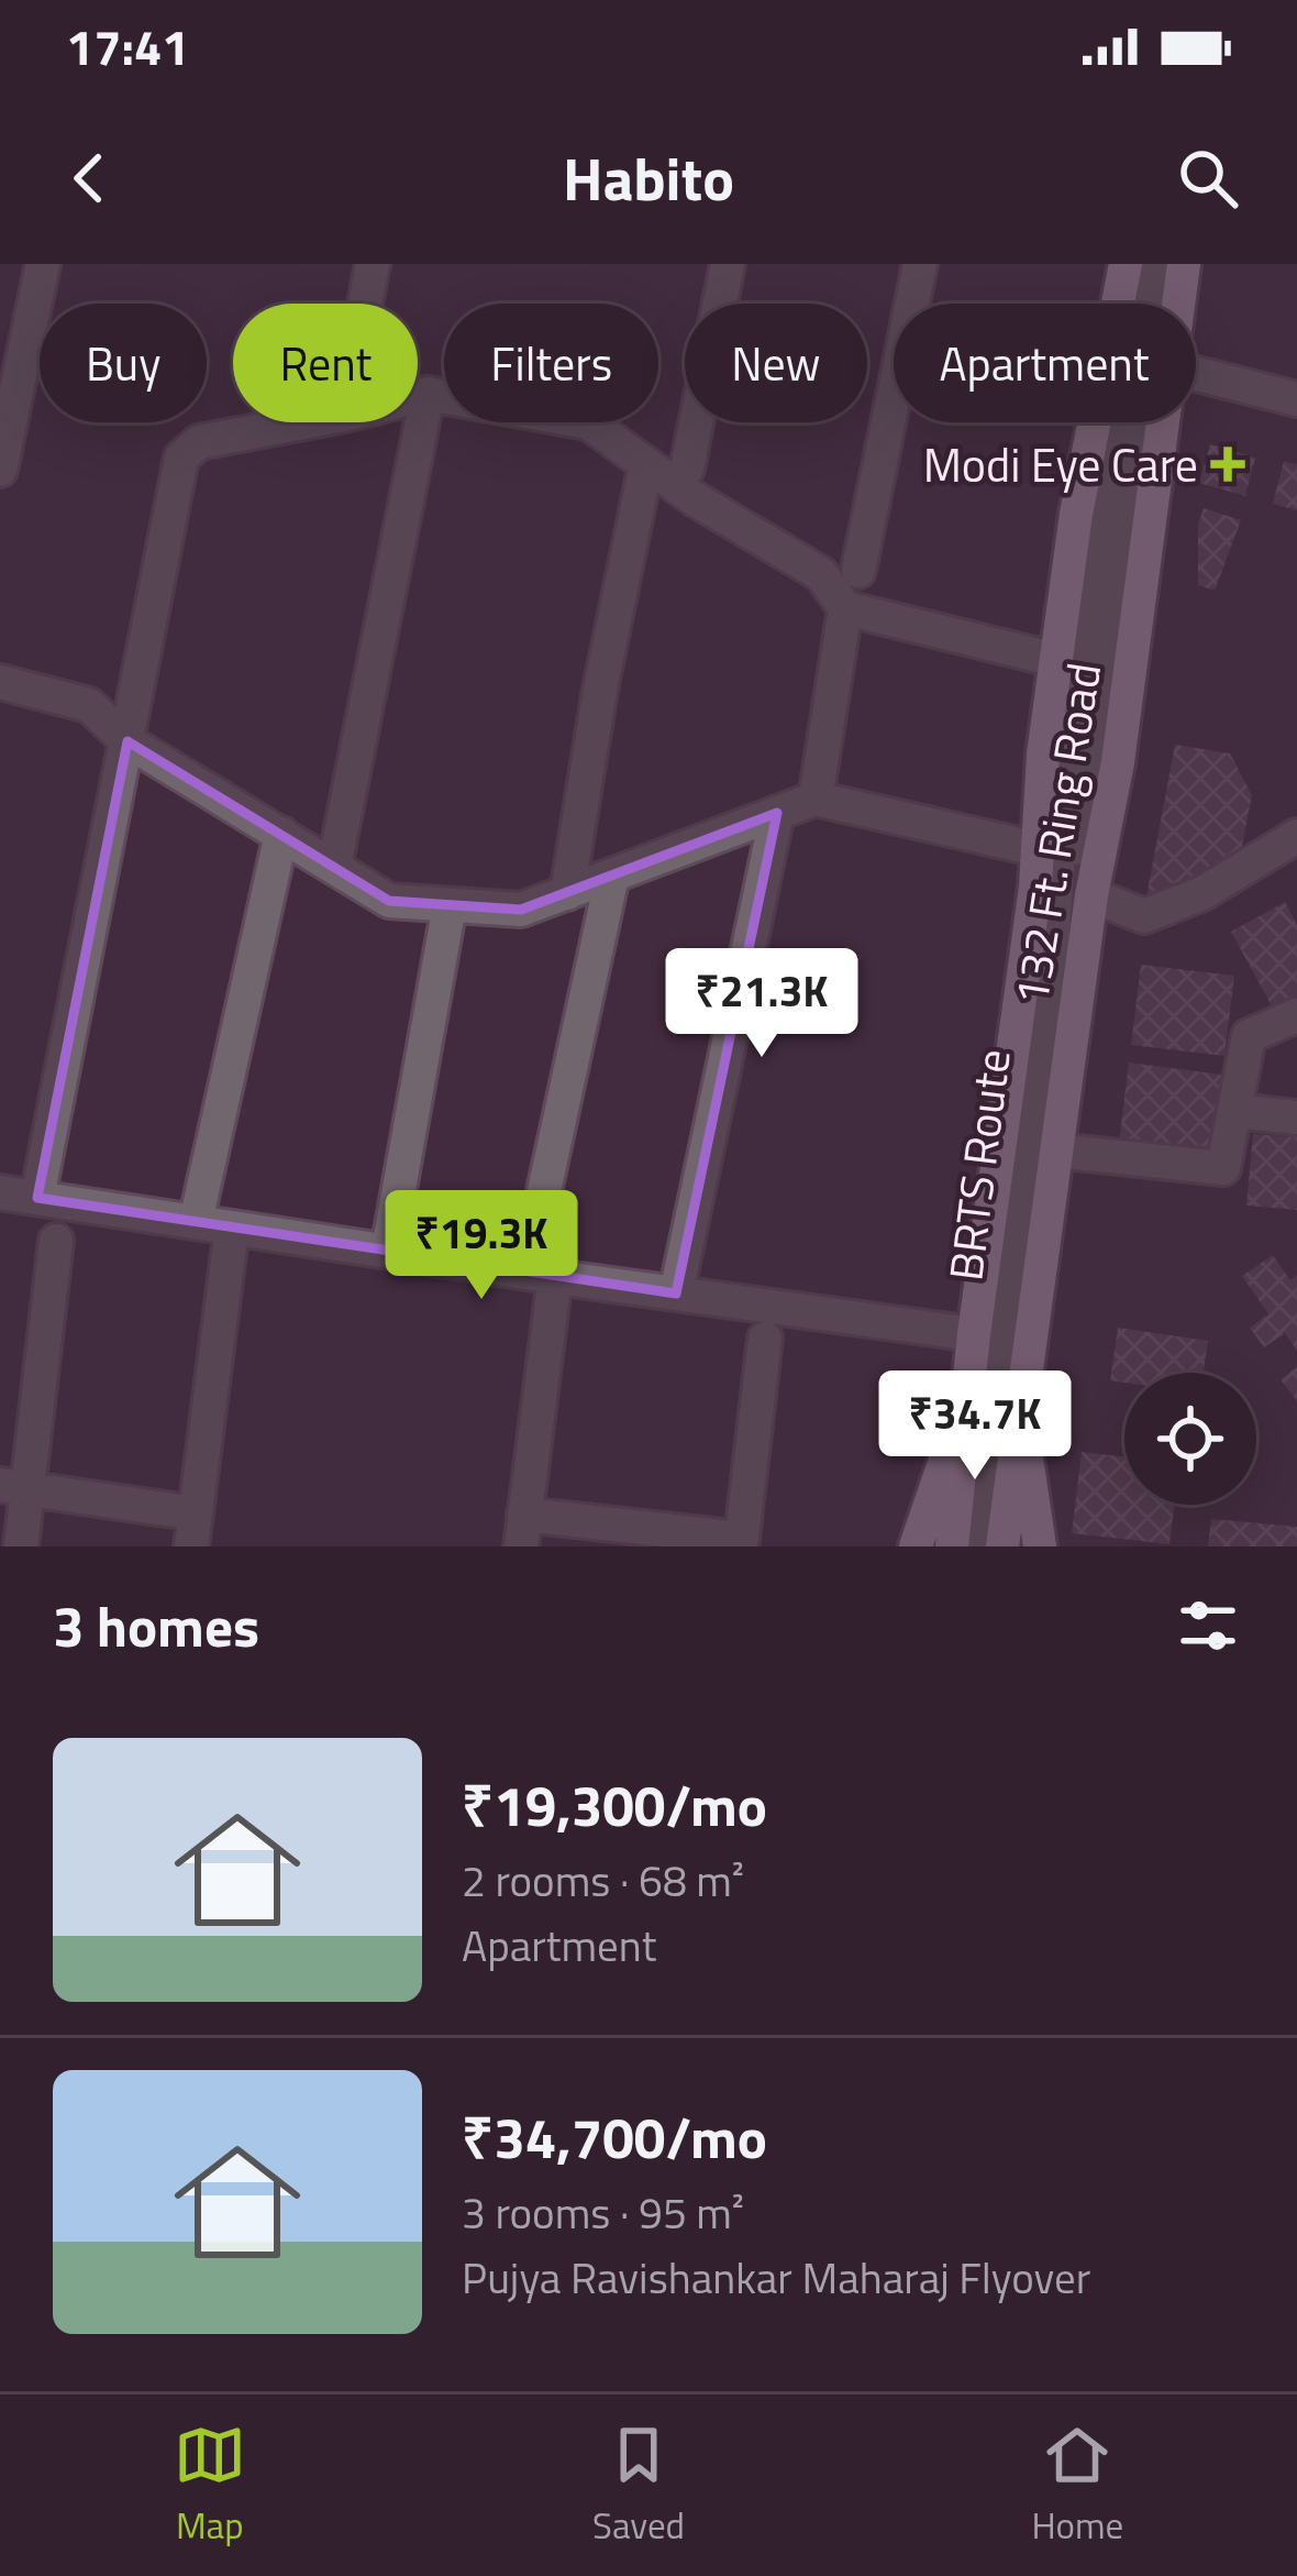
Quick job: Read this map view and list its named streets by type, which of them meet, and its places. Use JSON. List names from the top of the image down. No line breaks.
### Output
{"streets":{"main road":["132 Ft. Ring Road"],"street":["BRTS Route"]},"places":{"health":["Modi Eye Care"]},"page":{"status":"17:41","header":"Habito","chip":["Buy","Rent","Filters","New","Apartment"],"price":["₹21.3K","₹19.3K","₹34.7K"],"heading":"3 homes","list":[{"name":"₹19,300/mo","note":"2 rooms · 68 m² · Apartment"},{"name":"₹34,700/mo","note":"3 rooms · 95 m² · Pujya Ravishankar Maharaj Flyover"}],"tabs":["Map","Saved","Home"]}}
